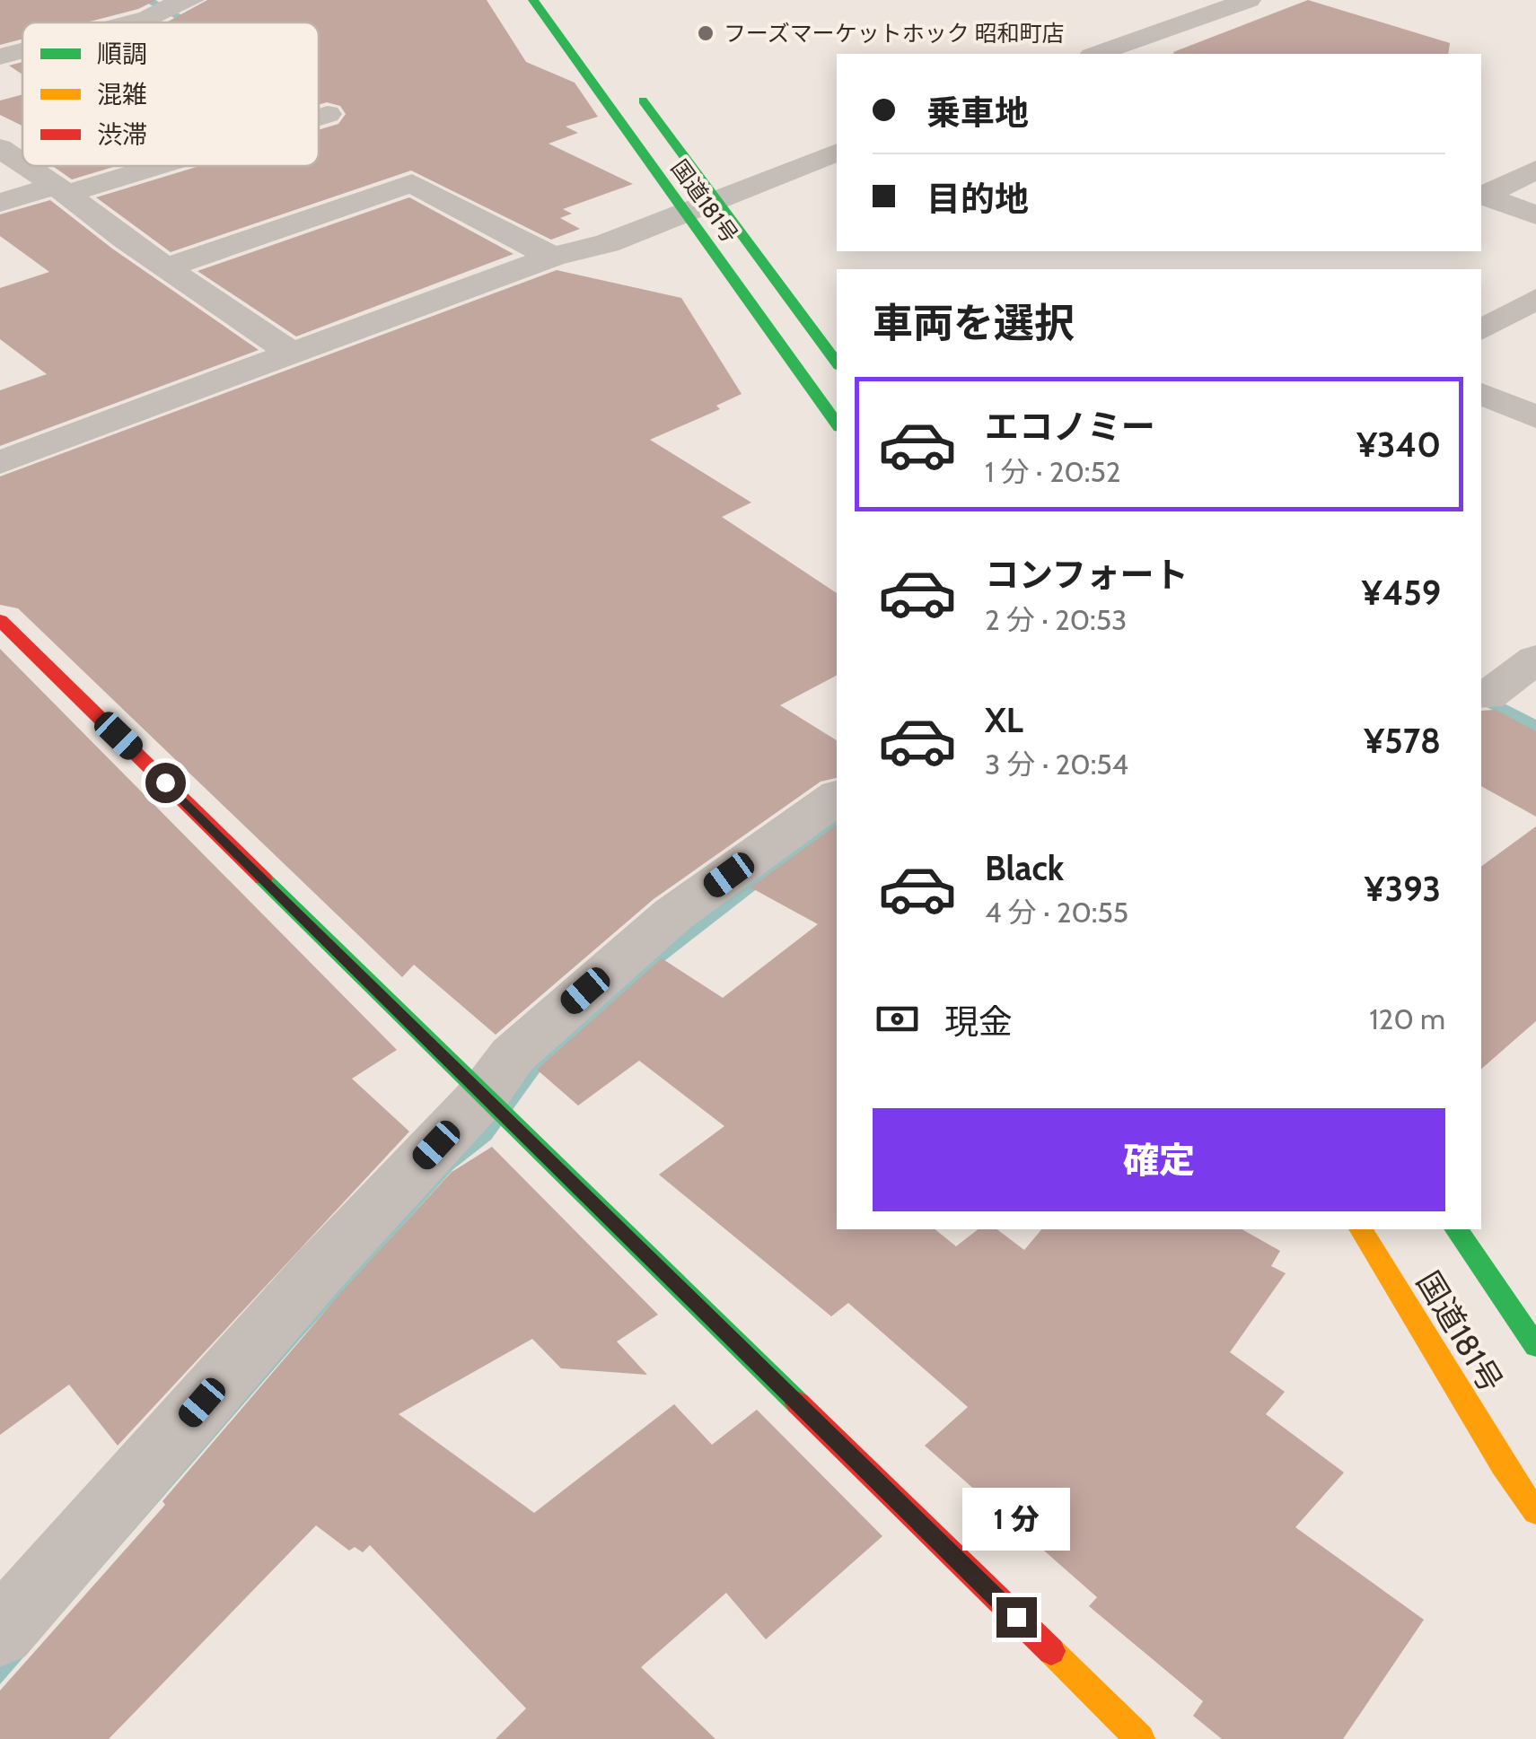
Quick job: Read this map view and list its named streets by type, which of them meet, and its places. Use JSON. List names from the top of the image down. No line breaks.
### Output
{"streets":{"main road":["国道181号"]},"places":["フーズマーケットホック 昭和町店"],"legend":["順調","混雑","渋滞"],"page":{"banner":["乗車地","目的地"],"heading":"車両を選択","list":[{"name":"エコノミー","note":"1 分 · 20:52","value":"¥340"},{"name":"コンフォート","note":"2 分 · 20:53","value":"¥459"},{"name":"XL","note":"3 分 · 20:54","value":"¥578"},{"name":"Black","note":"4 分 · 20:55","value":"¥393"}],"pay":["現金","120 m"],"buttons":"確定","bubble":"1 分"}}
